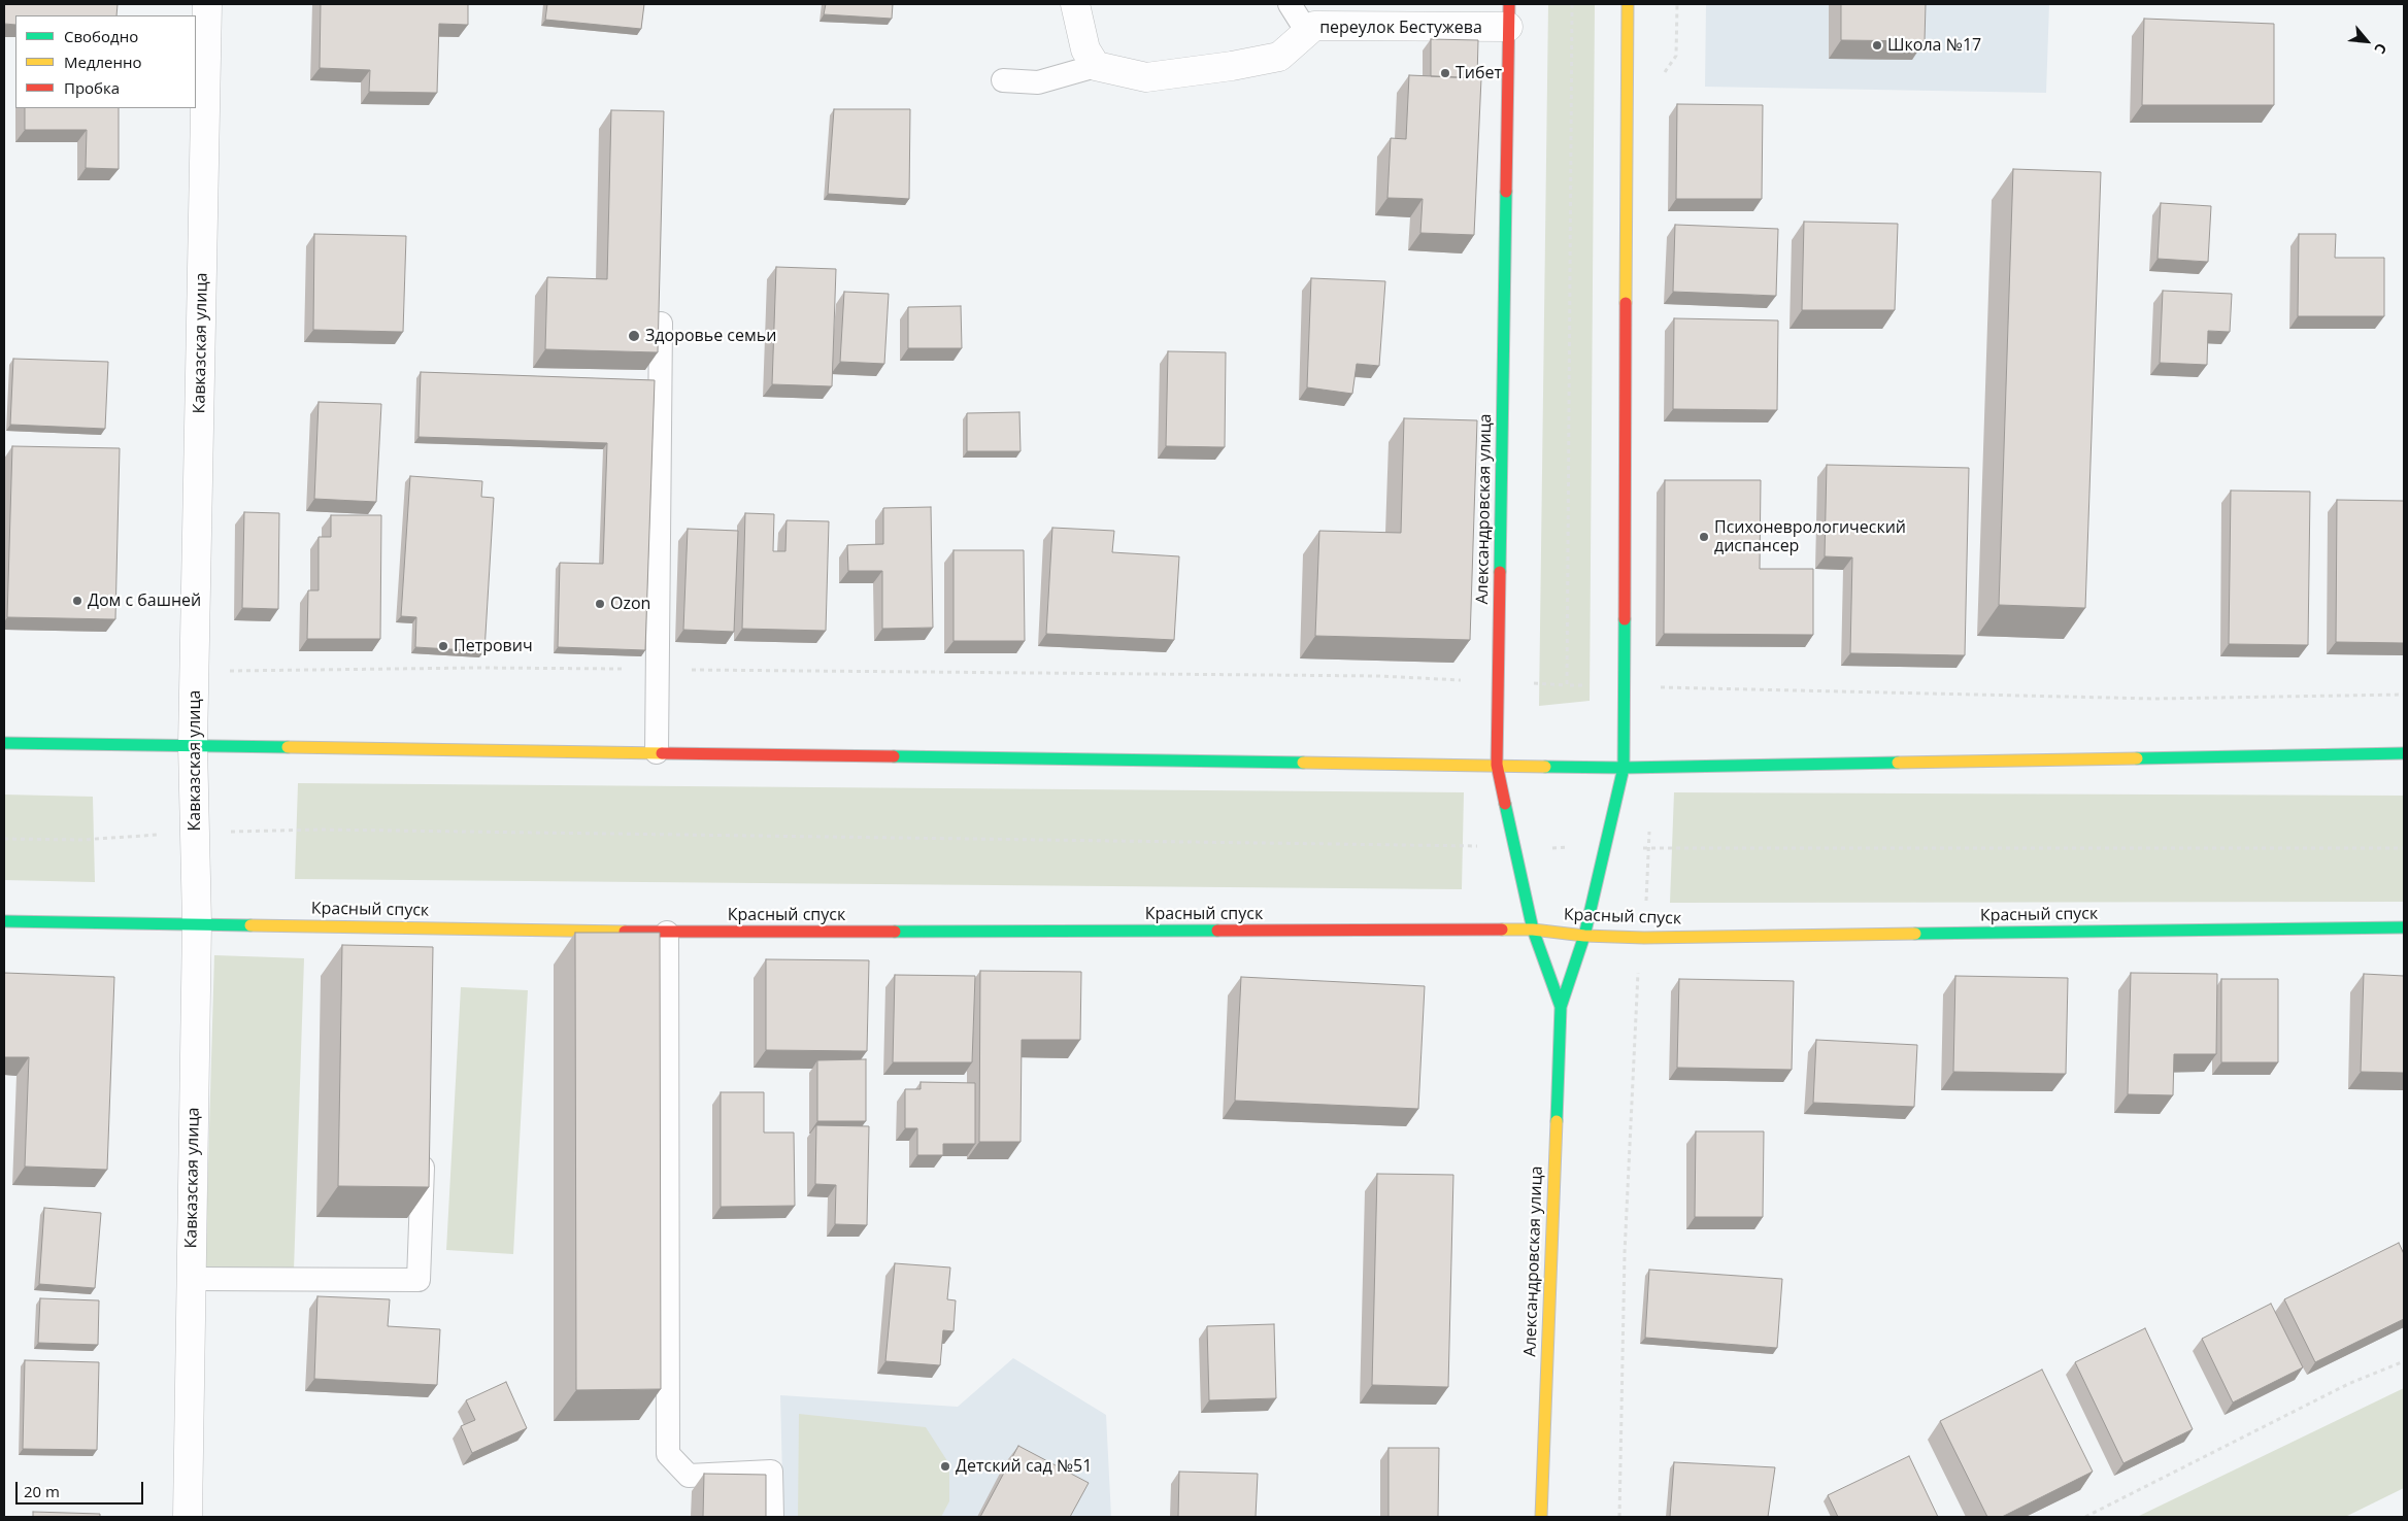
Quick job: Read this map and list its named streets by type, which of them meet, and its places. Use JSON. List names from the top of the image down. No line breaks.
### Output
{"streets":{"street":["переулок Бестужева","Кавказская улица","Александровская улица","Красный спуск"]},"crossings":[["переулок Бестужева","Александровская улица"],["Кавказская улица","Красный спуск"],["Александровская улица","Красный спуск"]],"places":["Школа №17","Тибет","Здоровье семьи","Психоневрологический диспансер","Дом с башней","Ozon","Петрович","Детский сад №51"],"legend":["Свободно","Медленно","Пробка"],"scale_bar":"20 m","north":"bottom right"}
